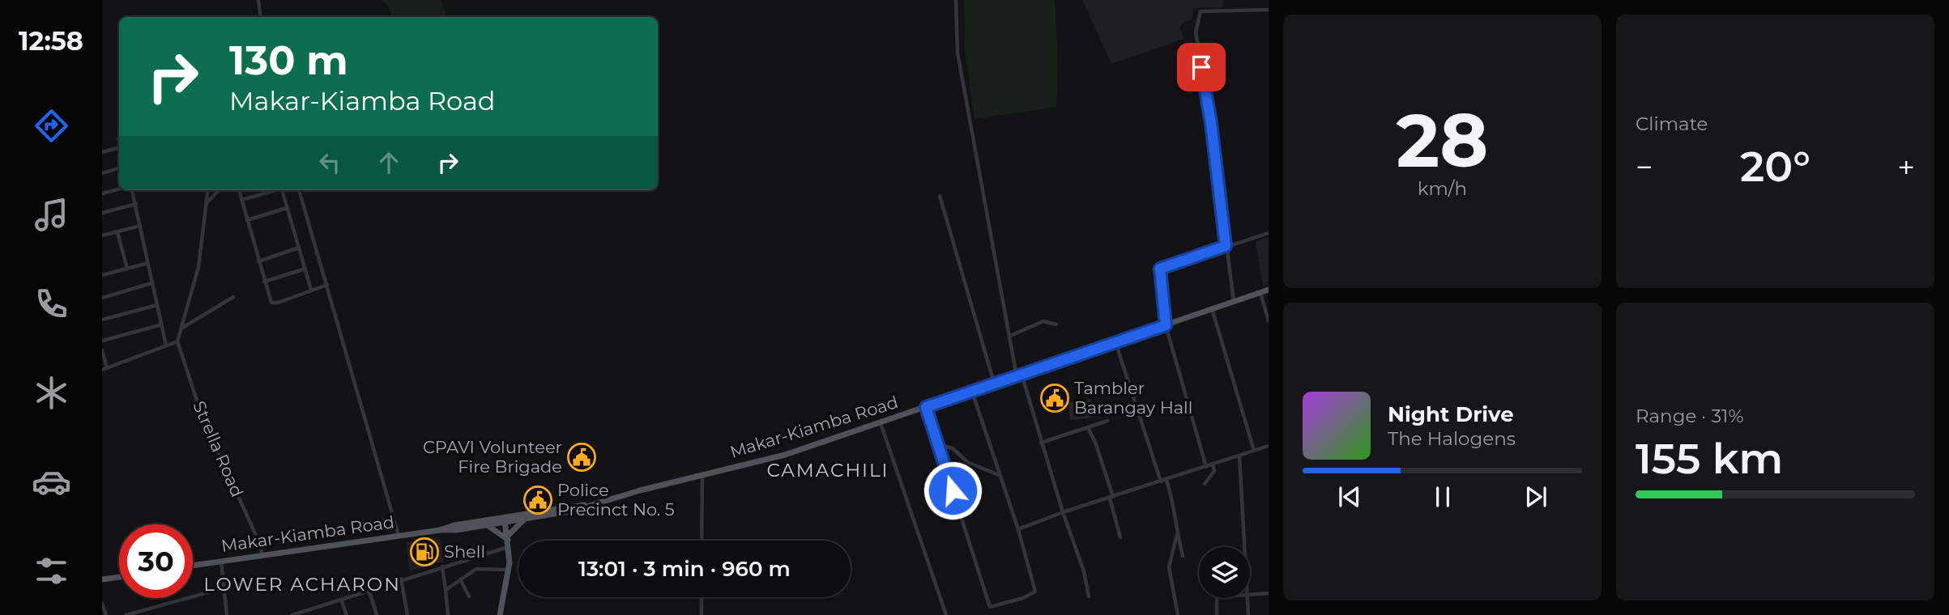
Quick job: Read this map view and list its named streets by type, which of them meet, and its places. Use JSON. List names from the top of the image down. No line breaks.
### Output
{"streets":{"main road":["Makar-Kiamba Road"],"street":["Strella Road"]},"crossings":[["Makar-Kiamba Road","Strella Road"]],"districts":["CAMACHILI","LOWER ACHARON"],"places":{"public building":["Tambler Barangay Hall","CPAVI Volunteer Fire Brigade","Police Precinct No. 5"],"fuel station":["Shell"]},"page":{"tabs":"12:58","tile":[["28","km/h"],"Climate",["Range · 31%","155 km"]],"turn":["130 m","Makar-Kiamba Road"],"heat":["−","20°","+"],"song":["Night Drive","The Halogens"],"limit":"30","trip":"13:01 · 3 min · 960 m"}}
